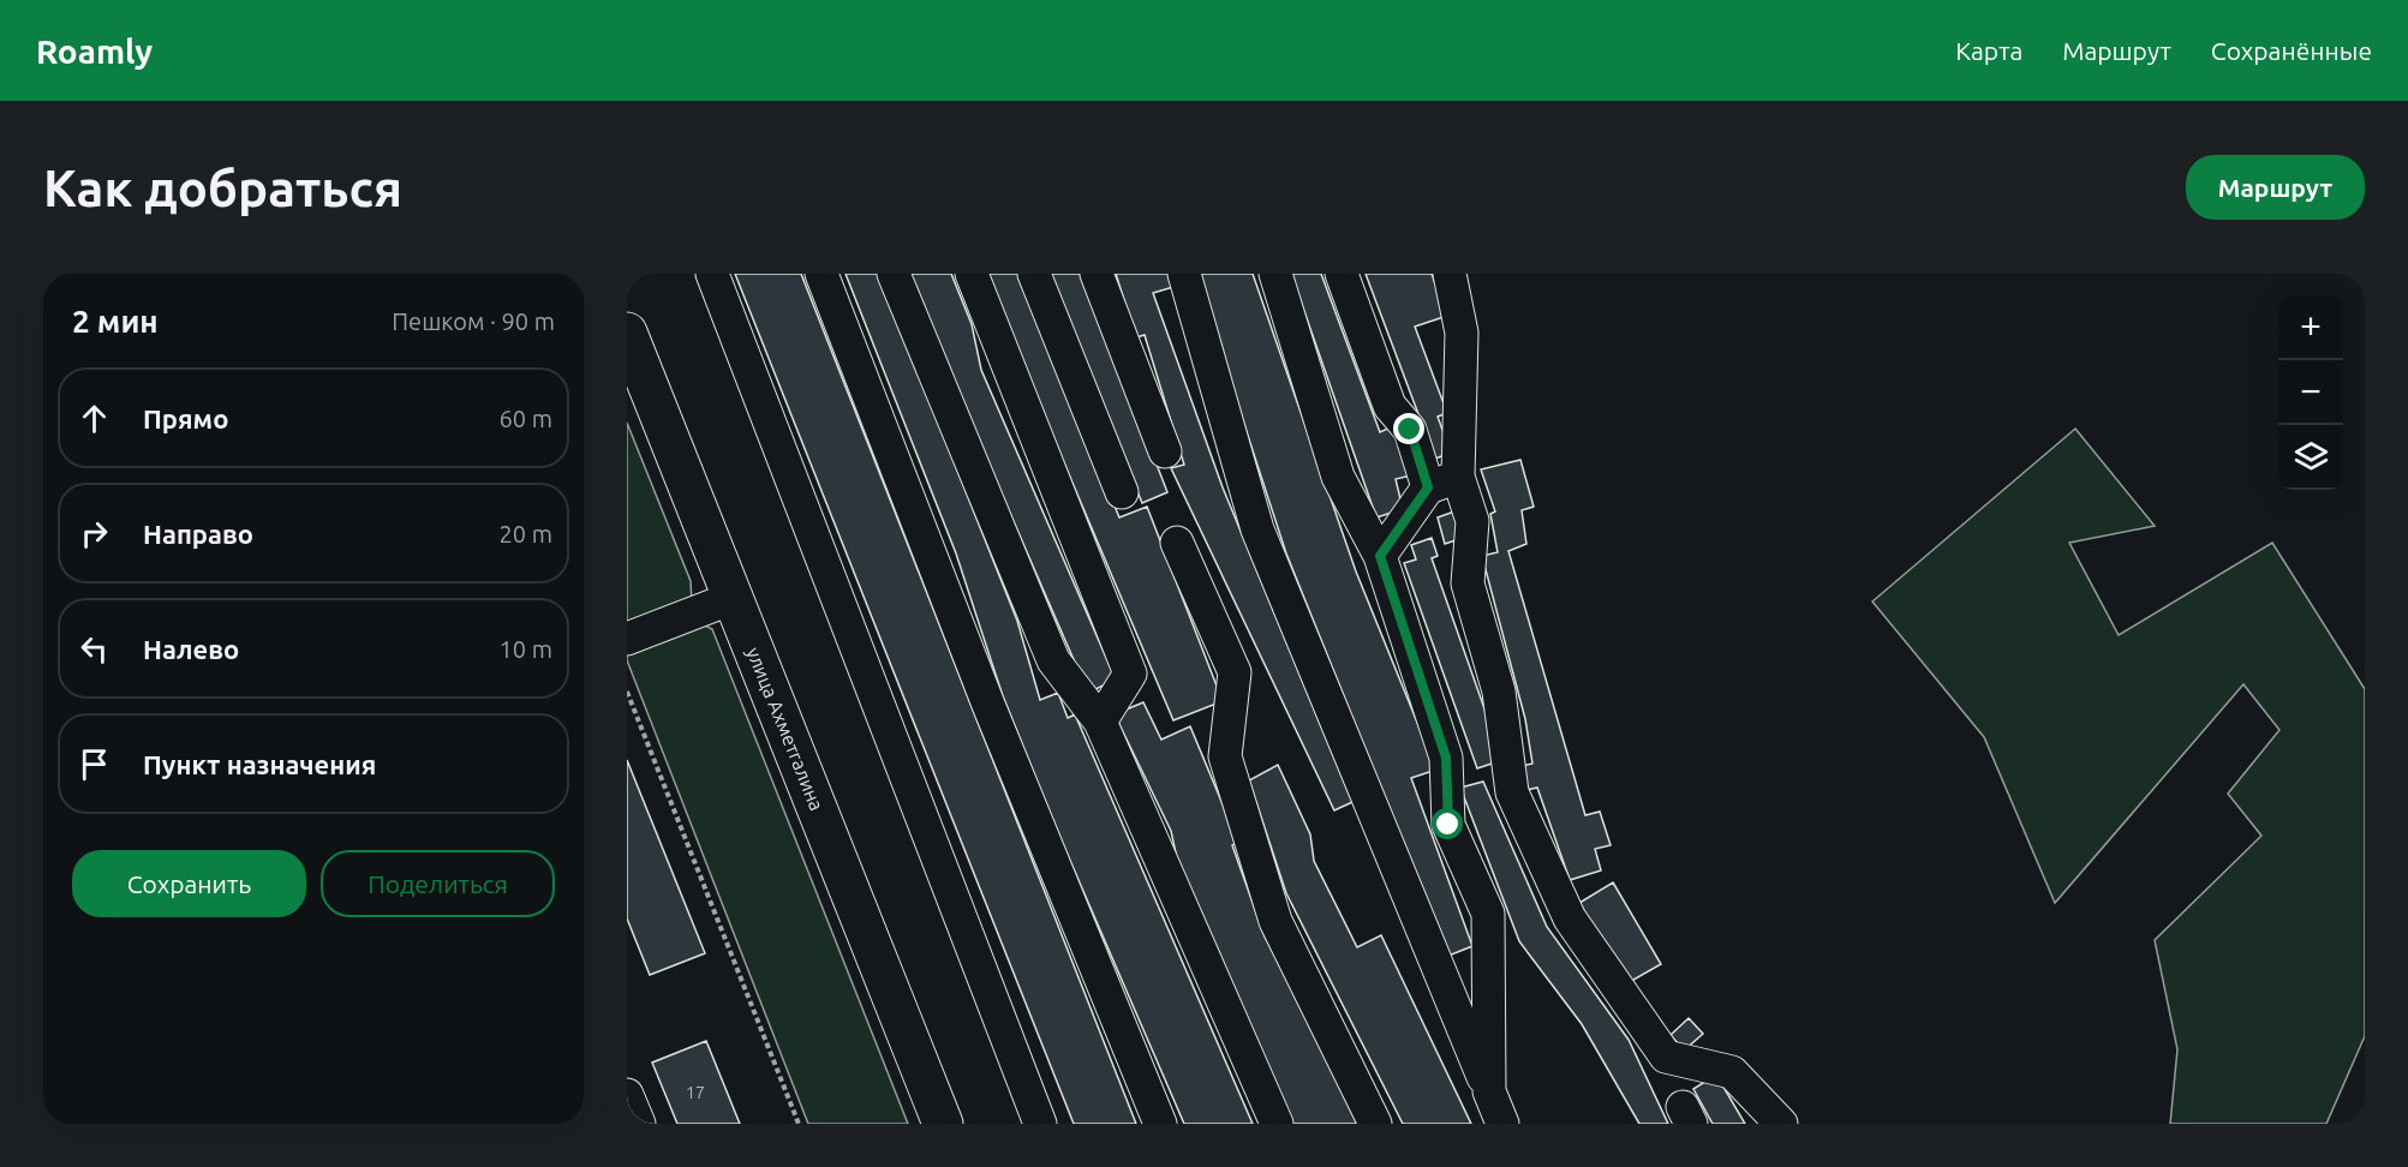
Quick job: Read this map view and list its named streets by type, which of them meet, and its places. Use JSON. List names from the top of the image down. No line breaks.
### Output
{"streets":{"main road":["улица Ахметгалина"]},"house_numbers":["17"],"page":{"header":"Roamly","nav":["Карта","Маршрут","Сохранённые"],"buttons":["Маршрут",["Сохранить","Поделиться"]],"title":"Как добраться","heading":["2 мин","Пешком · 90 m"],"map_buttons":["+","−"],"list":[["Прямо","60 m"],["Направо","20 m"],["Налево","10 m"],"Пункт назначения"]}}
